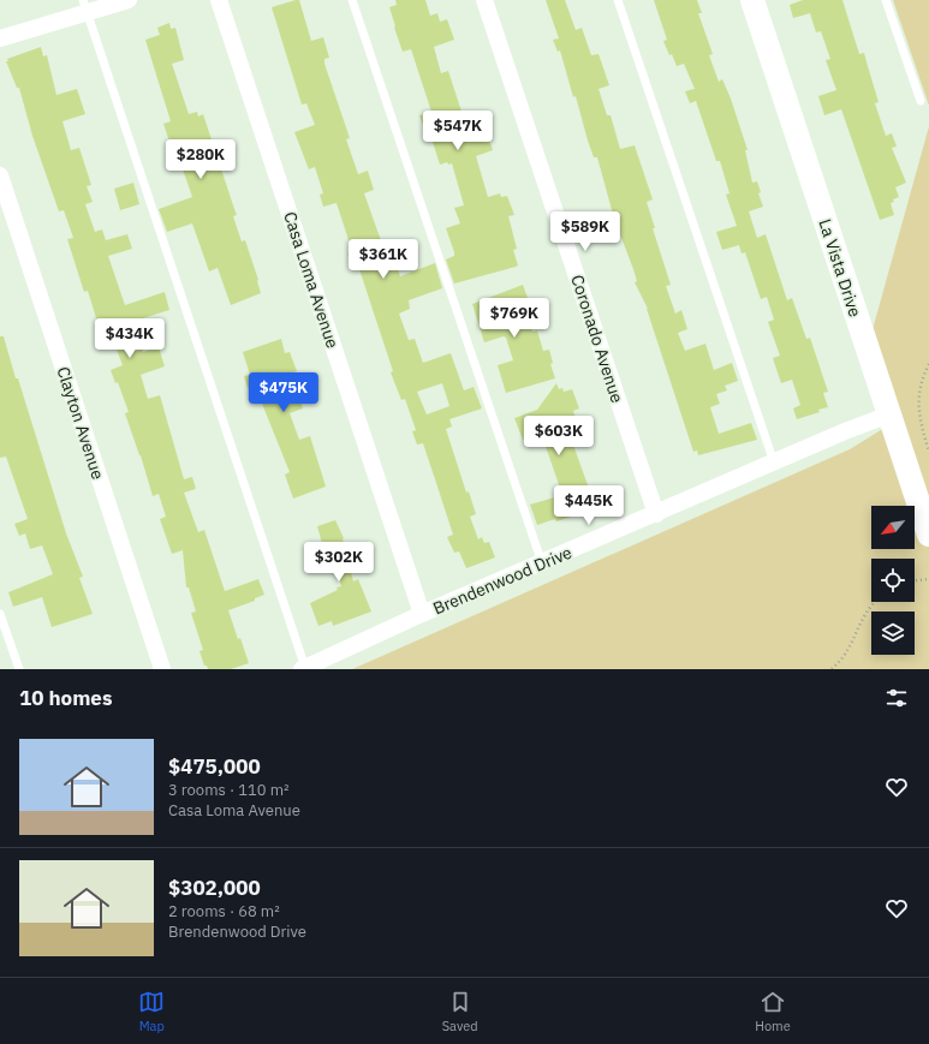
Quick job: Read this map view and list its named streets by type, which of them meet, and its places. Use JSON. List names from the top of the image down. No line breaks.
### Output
{"streets":{"street":["La Vista Drive","Casa Loma Avenue","Coronado Avenue","Clayton Avenue","Brendenwood Drive"]},"crossings":[["La Vista Drive","Brendenwood Drive"],["Casa Loma Avenue","Brendenwood Drive"],["Coronado Avenue","Brendenwood Drive"]],"north":"bottom left","page":{"price":["$547K","$280K","$589K","$361K","$769K","$434K","$475K","$603K","$445K","$302K"],"heading":"10 homes","list":[{"name":"$475,000","note":"3 rooms · 110 m² · Casa Loma Avenue"},{"name":"$302,000","note":"2 rooms · 68 m² · Brendenwood Drive"}],"tabs":["Map","Saved","Home"]}}
